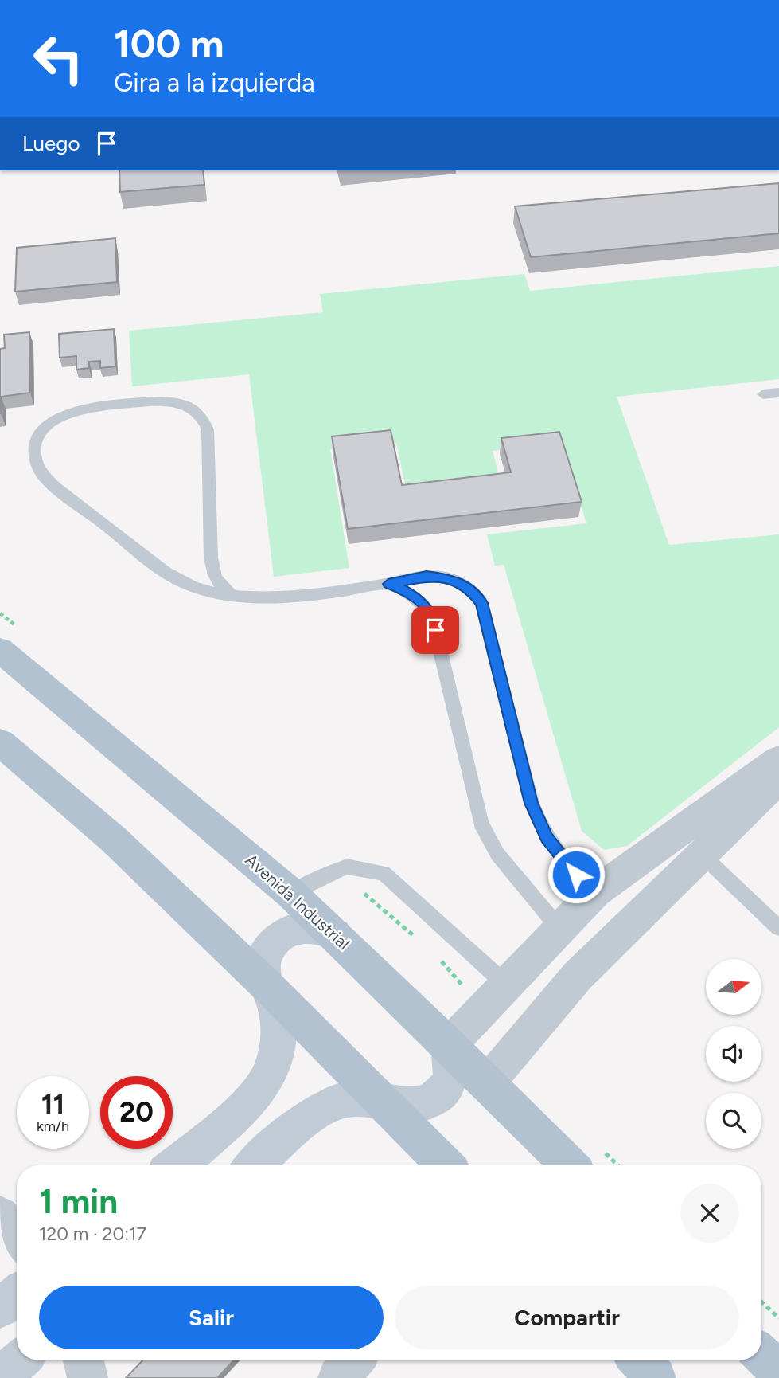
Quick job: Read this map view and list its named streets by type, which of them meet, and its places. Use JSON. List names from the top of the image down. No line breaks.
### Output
{"streets":{"main road":["Avenida Industrial"]},"north":"right","page":{"turn":["100 m","Gira a la izquierda"],"then":"Luego","speed":"11 km/h","limit":"20","heading":["1 min","120 m · 20:17"],"buttons":["Salir","Compartir"]}}
